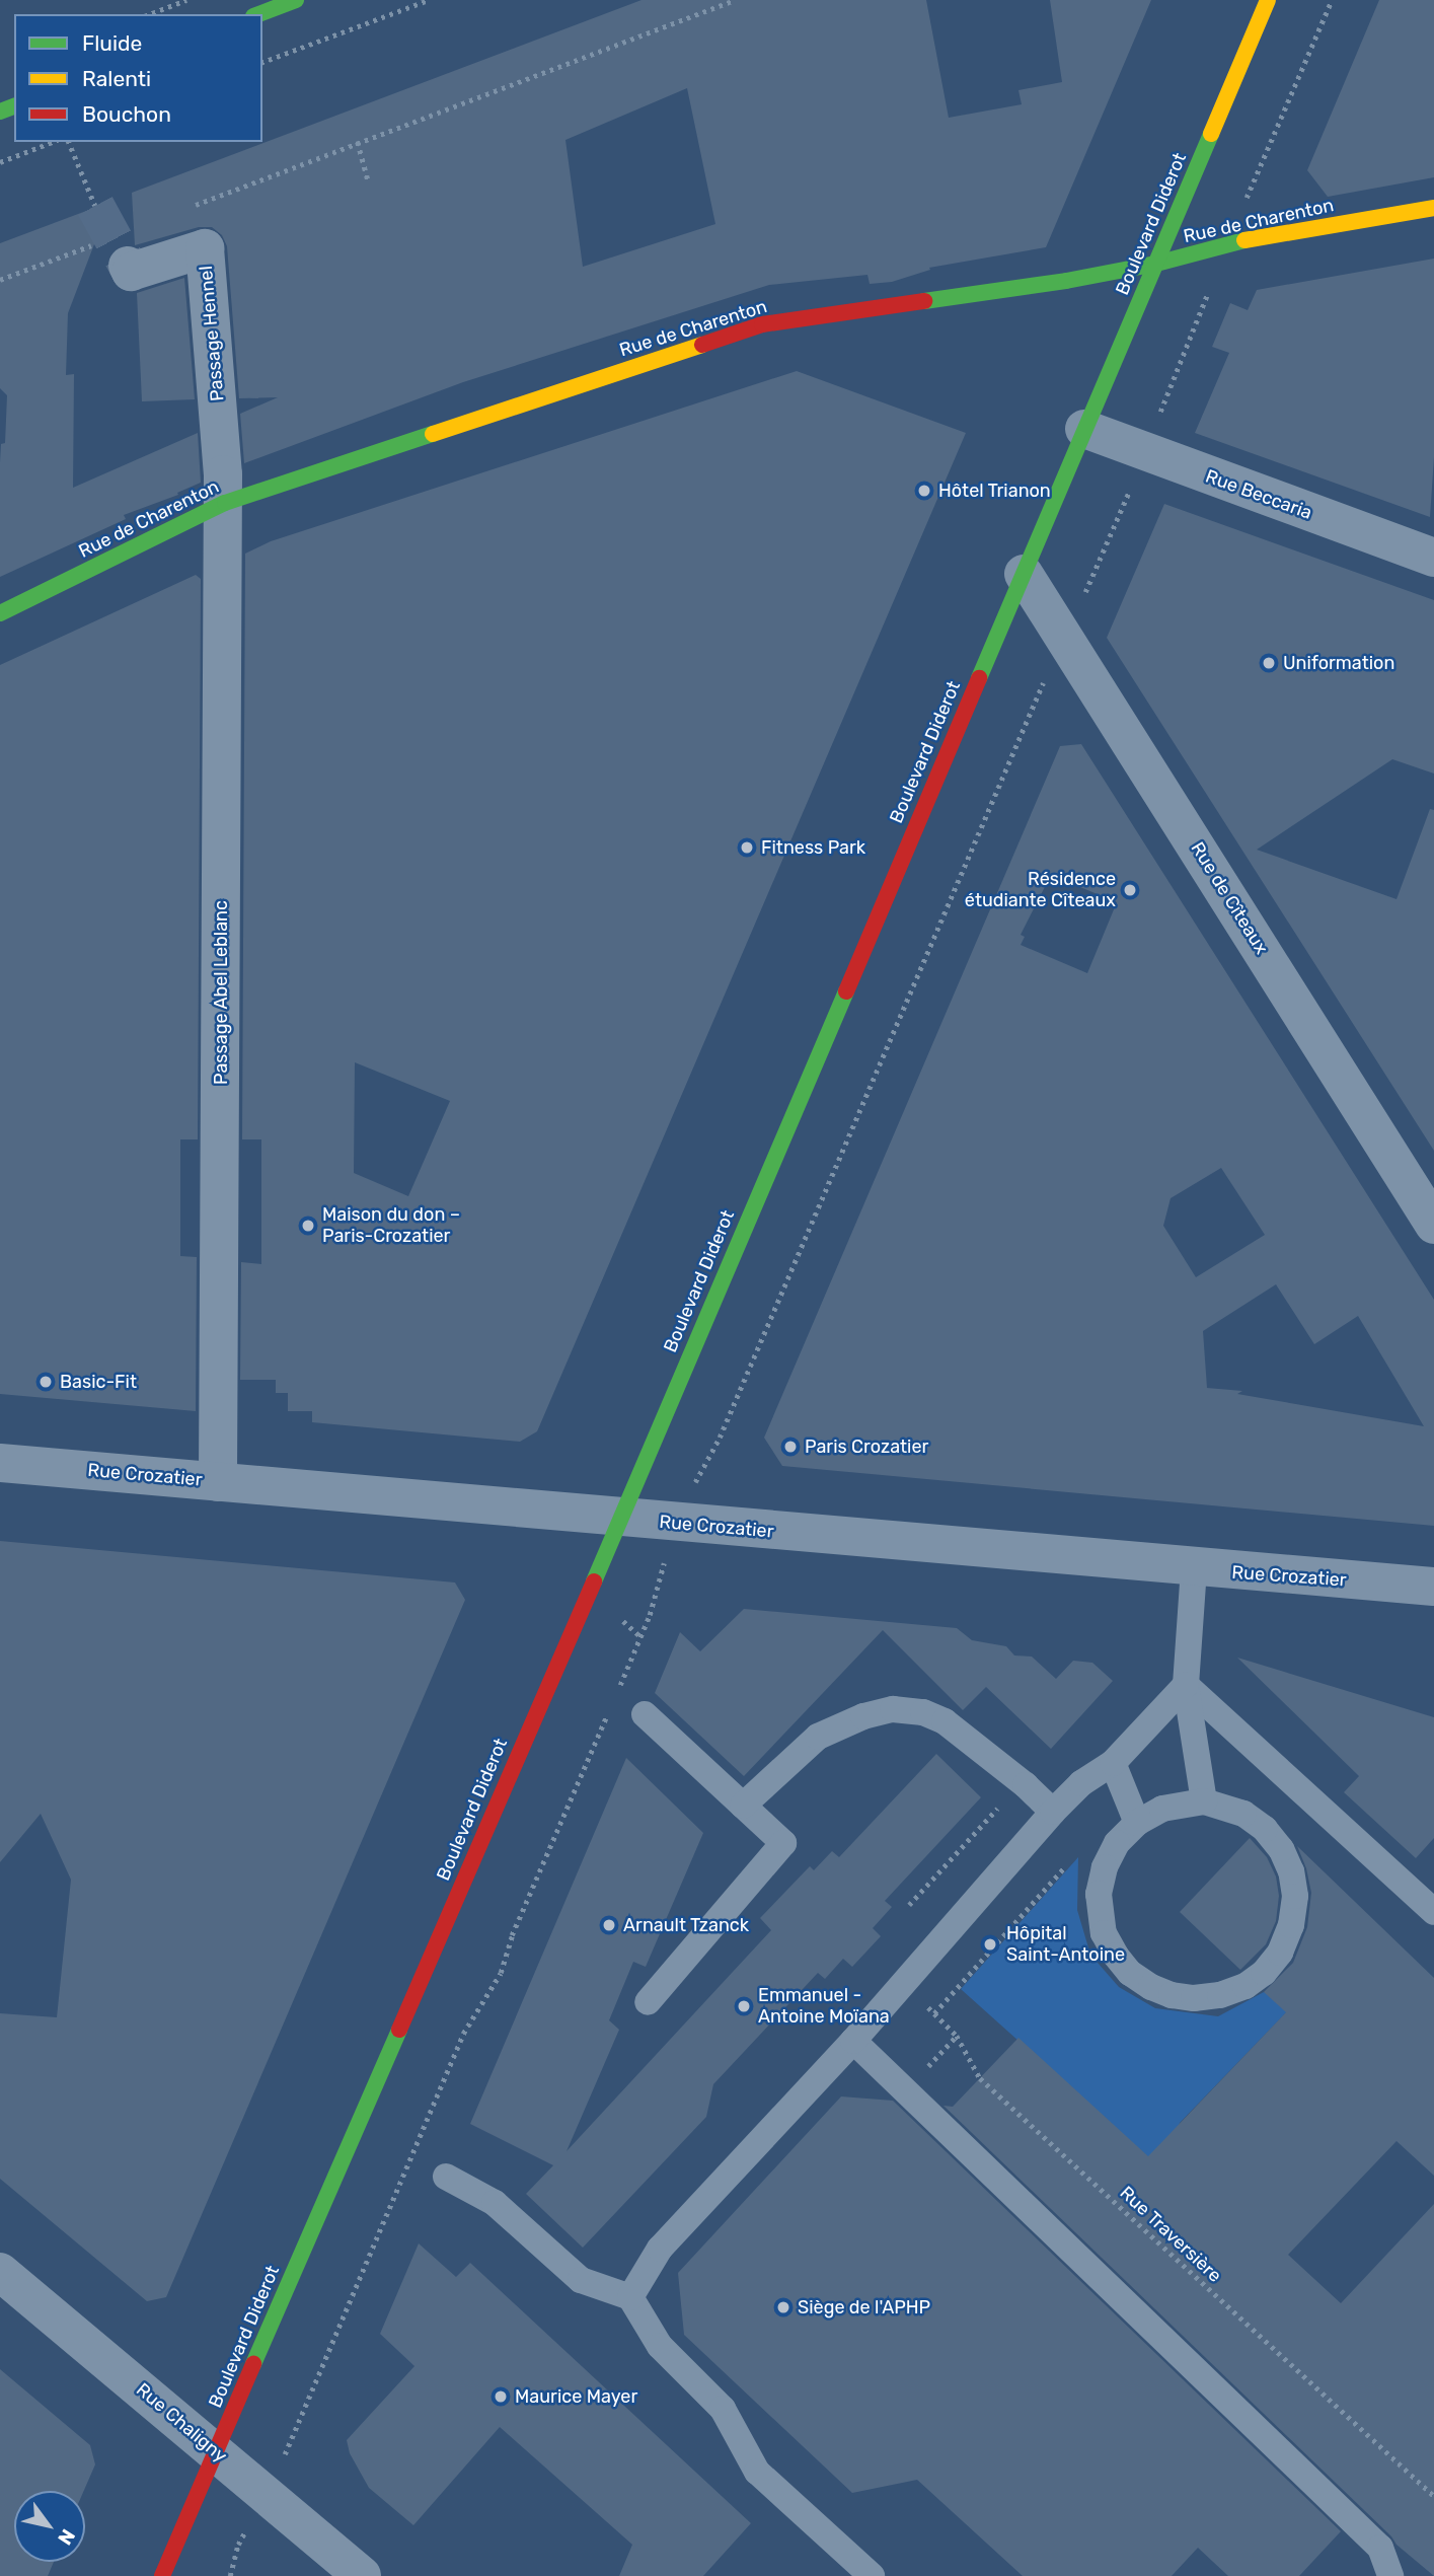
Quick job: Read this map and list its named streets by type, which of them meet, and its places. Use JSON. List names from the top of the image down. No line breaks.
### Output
{"streets":{"main road":["Rue de Charenton","Boulevard Diderot"],"street":["Passage Hennel","Rue Beccaria","Rue de Cîteaux","Passage Abel Leblanc","Rue Crozatier","Rue Chaligny"],"path":["Rue Traversière"]},"crossings":[["Rue de Charenton","Boulevard Diderot"],["Rue de Charenton","Passage Hennel"],["Rue de Charenton","Passage Abel Leblanc"],["Boulevard Diderot","Rue Beccaria"],["Boulevard Diderot","Rue de Cîteaux"],["Boulevard Diderot","Rue Crozatier"],["Boulevard Diderot","Rue Chaligny"],["Passage Hennel","Passage Abel Leblanc"],["Passage Abel Leblanc","Rue Crozatier"]],"places":["Hôtel Trianon","Uniformation","Fitness Park","Résidence étudiante Cîteaux","Maison du don – Paris-Crozatier","Basic-Fit","Paris Crozatier","Arnault Tzanck","Hôpital Saint-Antoine","Emmanuel - Antoine Moïana","Siège de l'APHP","Maurice Mayer"],"legend":["Fluide","Ralenti","Bouchon"],"north":"bottom right"}
